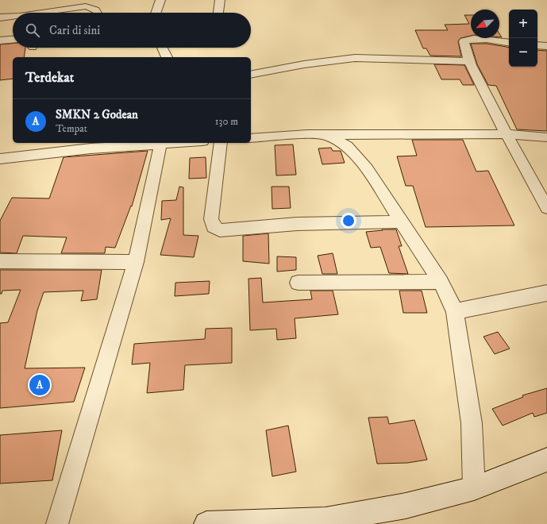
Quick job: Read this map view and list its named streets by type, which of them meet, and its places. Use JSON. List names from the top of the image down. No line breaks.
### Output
{"north":"bottom left","page":{"map_buttons":["+","−"],"search":"Cari di sini","heading":"Terdekat","list":[{"mark":"A","name":"SMKN 2 Godean","note":"Tempat","value":"130 m"}],"pins":"A"}}
